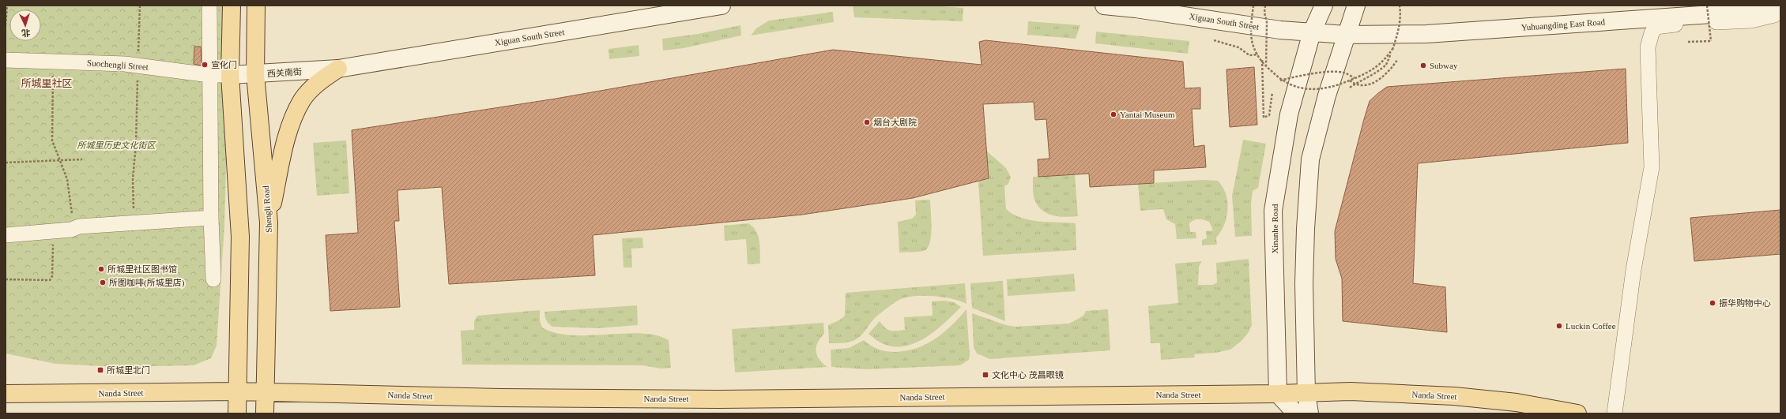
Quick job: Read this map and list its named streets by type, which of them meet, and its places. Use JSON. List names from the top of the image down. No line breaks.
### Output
{"streets":{"main road":["Shengli Road","Nanda Street"],"street":["Xiguan South Street","Yuhuangding East Road","Suochengli Street","西关南街","Xinanhe Road"]},"crossings":[["Xiguan South Street","Yuhuangding East Road"],["Xiguan South Street","西关南街"],["Xiguan South Street","Xinanhe Road"],["Suochengli Street","西关南街"],["西关南街","Shengli Road"],["Shengli Road","Nanda Street"],["Xinanhe Road","Nanda Street"]],"districts":["所城里社区"],"parks":["所城里历史文化街区"],"places":{"other":["宣化门","Subway","Yantai Museum","烟台大剧院","所城里社区图书馆","所图咖啡(所城里店)","振华购物中心","Luckin Coffee"],"transit":["所城里北门","文化中心 茂昌眼镜"]},"north":"bottom"}
